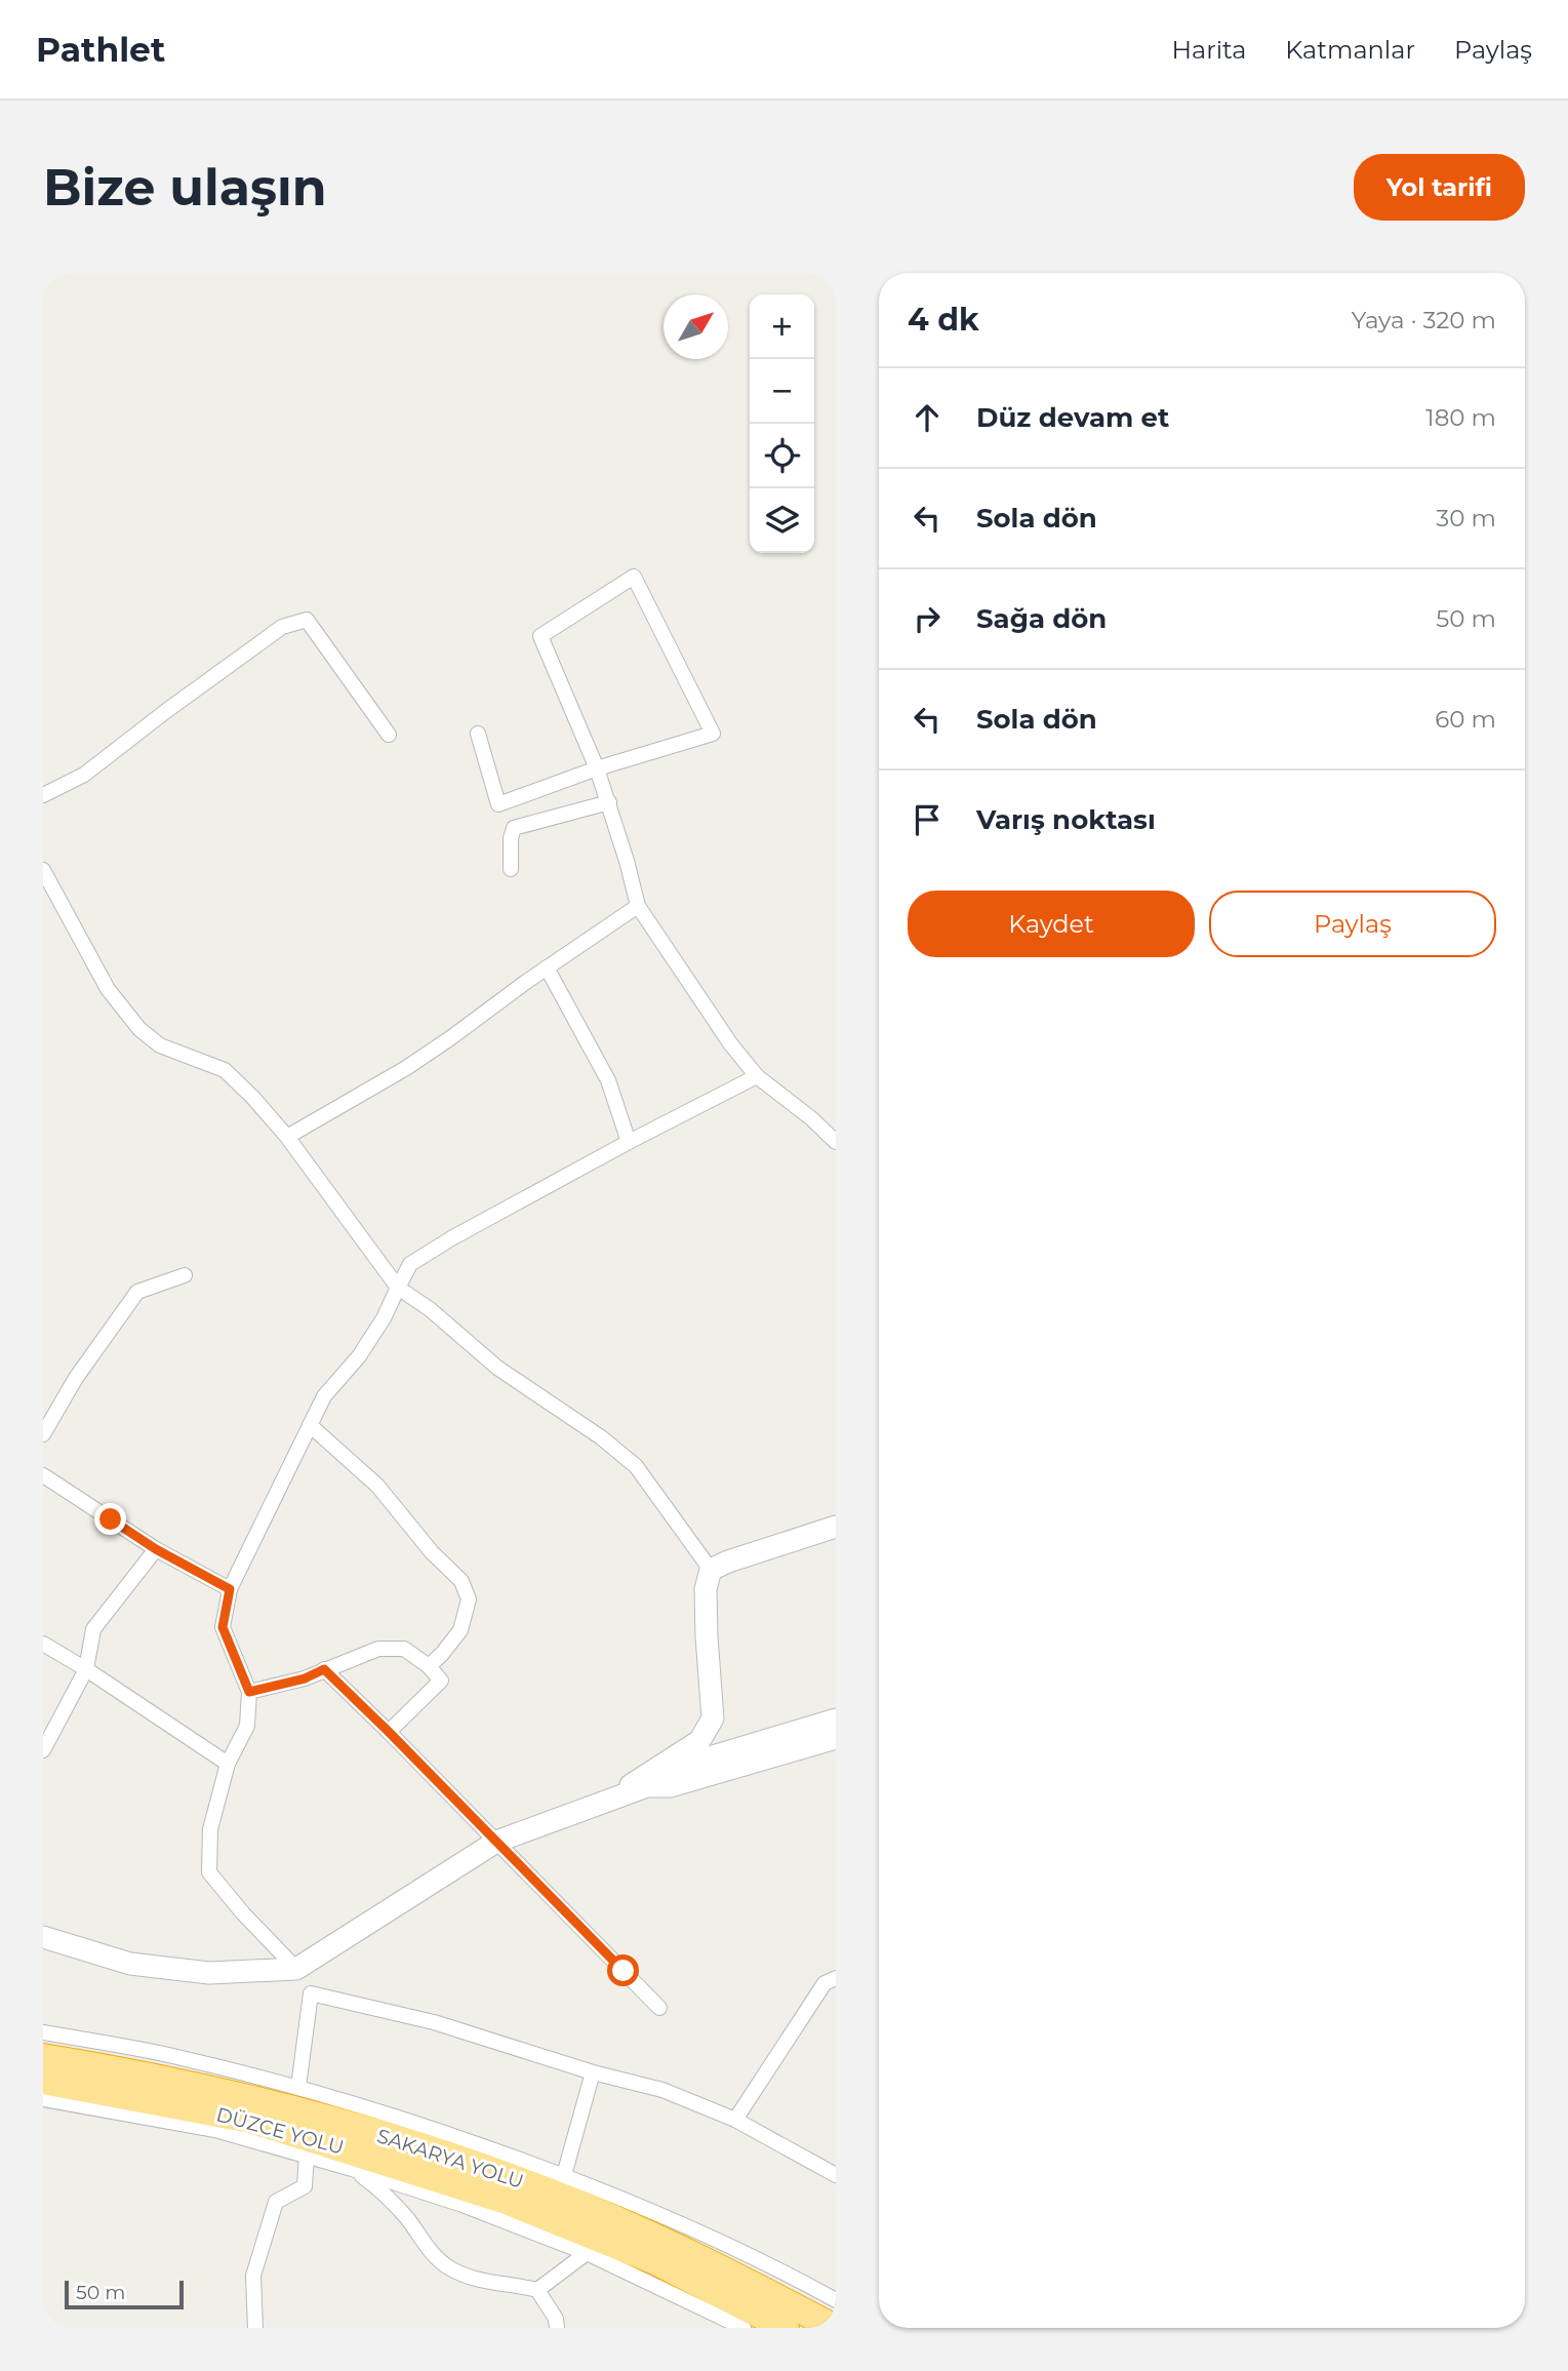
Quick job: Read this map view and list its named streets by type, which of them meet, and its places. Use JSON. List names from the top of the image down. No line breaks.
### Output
{"streets":{"highway":["DÜZCE YOLU","SAKARYA YOLU"]},"scale_bar":"50 m","north":"top right","page":{"header":"Pathlet","nav":["Harita","Katmanlar","Paylaş"],"buttons":["Yol tarifi",["Kaydet","Paylaş"]],"title":"Bize ulaşın","heading":["4 dk","Yaya · 320 m"],"map_buttons":["+","−"],"list":[["Düz devam et","180 m"],["Sola dön","30 m"],["Sağa dön","50 m"],["Sola dön","60 m"],"Varış noktası"],"scale":"50 m"}}
